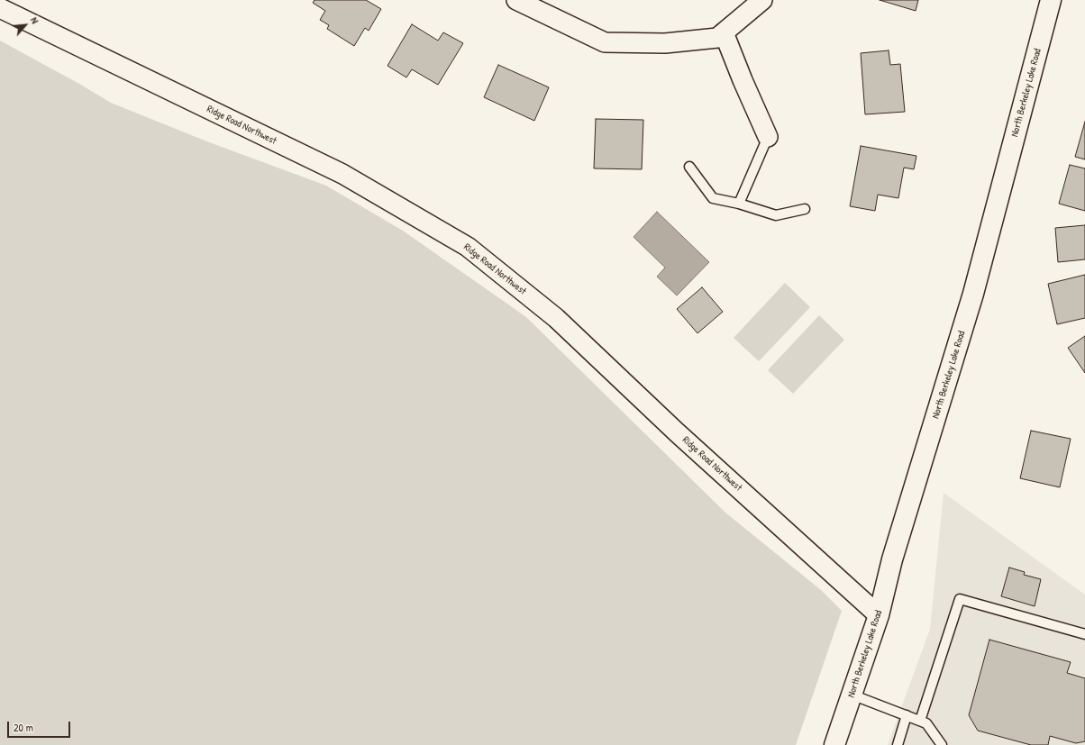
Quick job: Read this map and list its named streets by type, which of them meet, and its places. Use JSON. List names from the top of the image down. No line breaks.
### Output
{"streets":{"street":["North Berkeley Lake Road","Ridge Road Northwest"]},"crossings":[["North Berkeley Lake Road","Ridge Road Northwest"]],"scale_bar":"20 m","north":"top right"}
